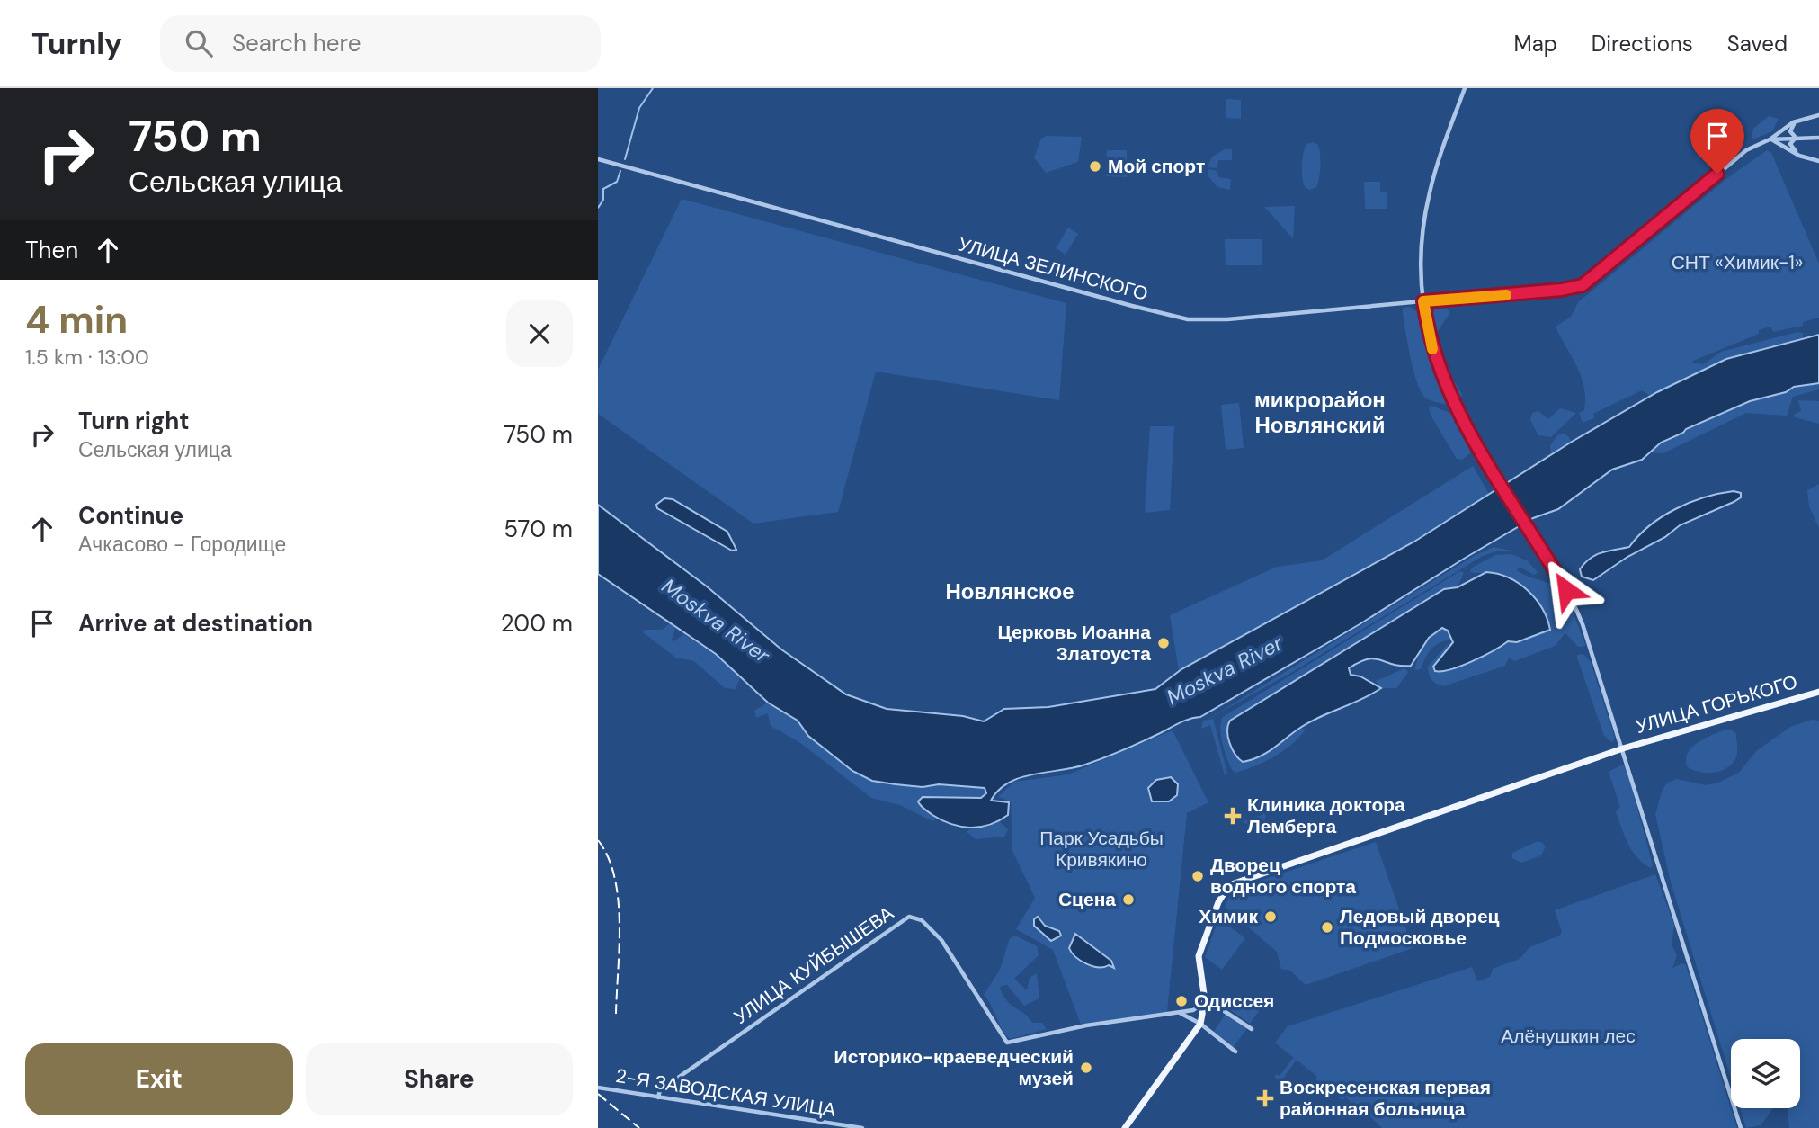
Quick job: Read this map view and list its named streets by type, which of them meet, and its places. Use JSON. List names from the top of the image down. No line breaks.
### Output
{"streets":{"main road":["УЛИЦА ГОРЬКОГО"],"street":["УЛИЦА ЗЕЛИНСКОГО","УЛИЦА КУЙБЫШЕВА","2-Я ЗАВОДСКАЯ УЛИЦА"]},"crossings":[["УЛИЦА КУЙБЫШЕВА","2-Я ЗАВОДСКАЯ УЛИЦА"]],"districts":["микрорайон Новлянский","Новлянское"],"water":["Moskva River"],"parks":["СНТ «Химик-1»","Парк Усадьбы Кривякино","Алёнушкин лес"],"places":{"other":["Мой спорт","Церковь Иоанна Златоуста","Дворец водного спорта","Сцена","Химик","Ледовый дворец Подмосковье","Одиссея","Историко-краеведческий музей"],"health":["Клиника доктора Лемберга","Воскресенская первая районная больница"]},"page":{"header":"Turnly","search":"Search here","nav":["Map","Directions","Saved"],"turn":["750 m","Сельская улица"],"then":"Then","heading":["4 min","1.5 km · 13:00"],"list":[{"name":"Turn right","note":"Сельская улица","value":"750 m"},{"name":"Continue","note":"Ачкасово - Городище","value":"570 m"},{"name":"Arrive at destination","value":"200 m"}],"buttons":["Exit","Share"]}}
